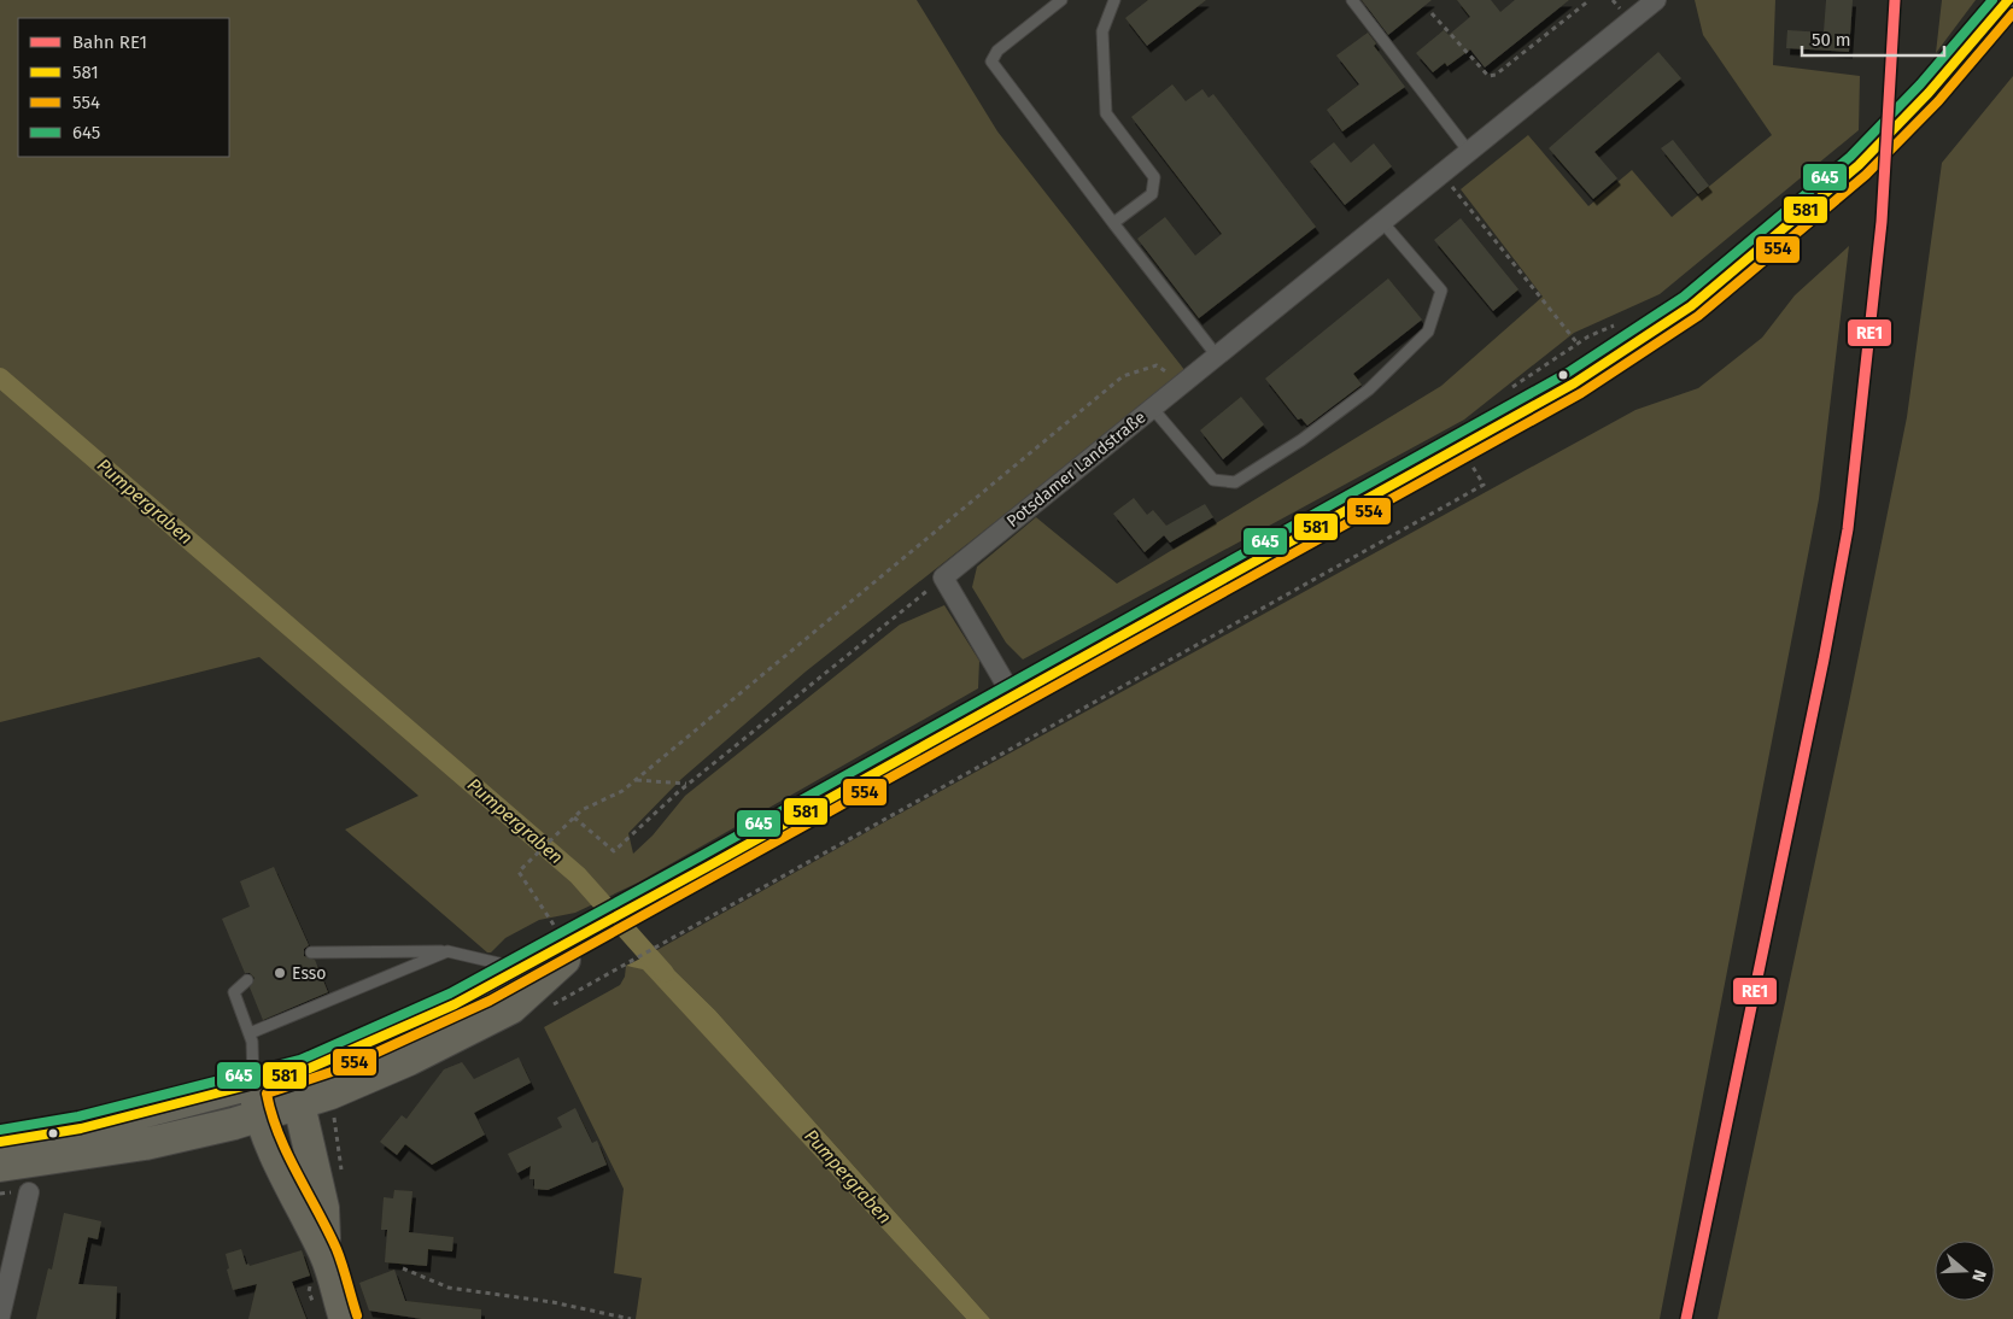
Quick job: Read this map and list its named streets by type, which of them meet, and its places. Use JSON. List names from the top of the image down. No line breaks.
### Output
{"streets":{"street":["Potsdamer Landstraße"]},"water":["Pumpergraben"],"places":["Esso"],"lines":["rail line RE1","transit line 581","transit line 645","transit line 554"],"legend":["Bahn RE1","581","554","645"],"scale_bar":"50 m","north":"right"}
